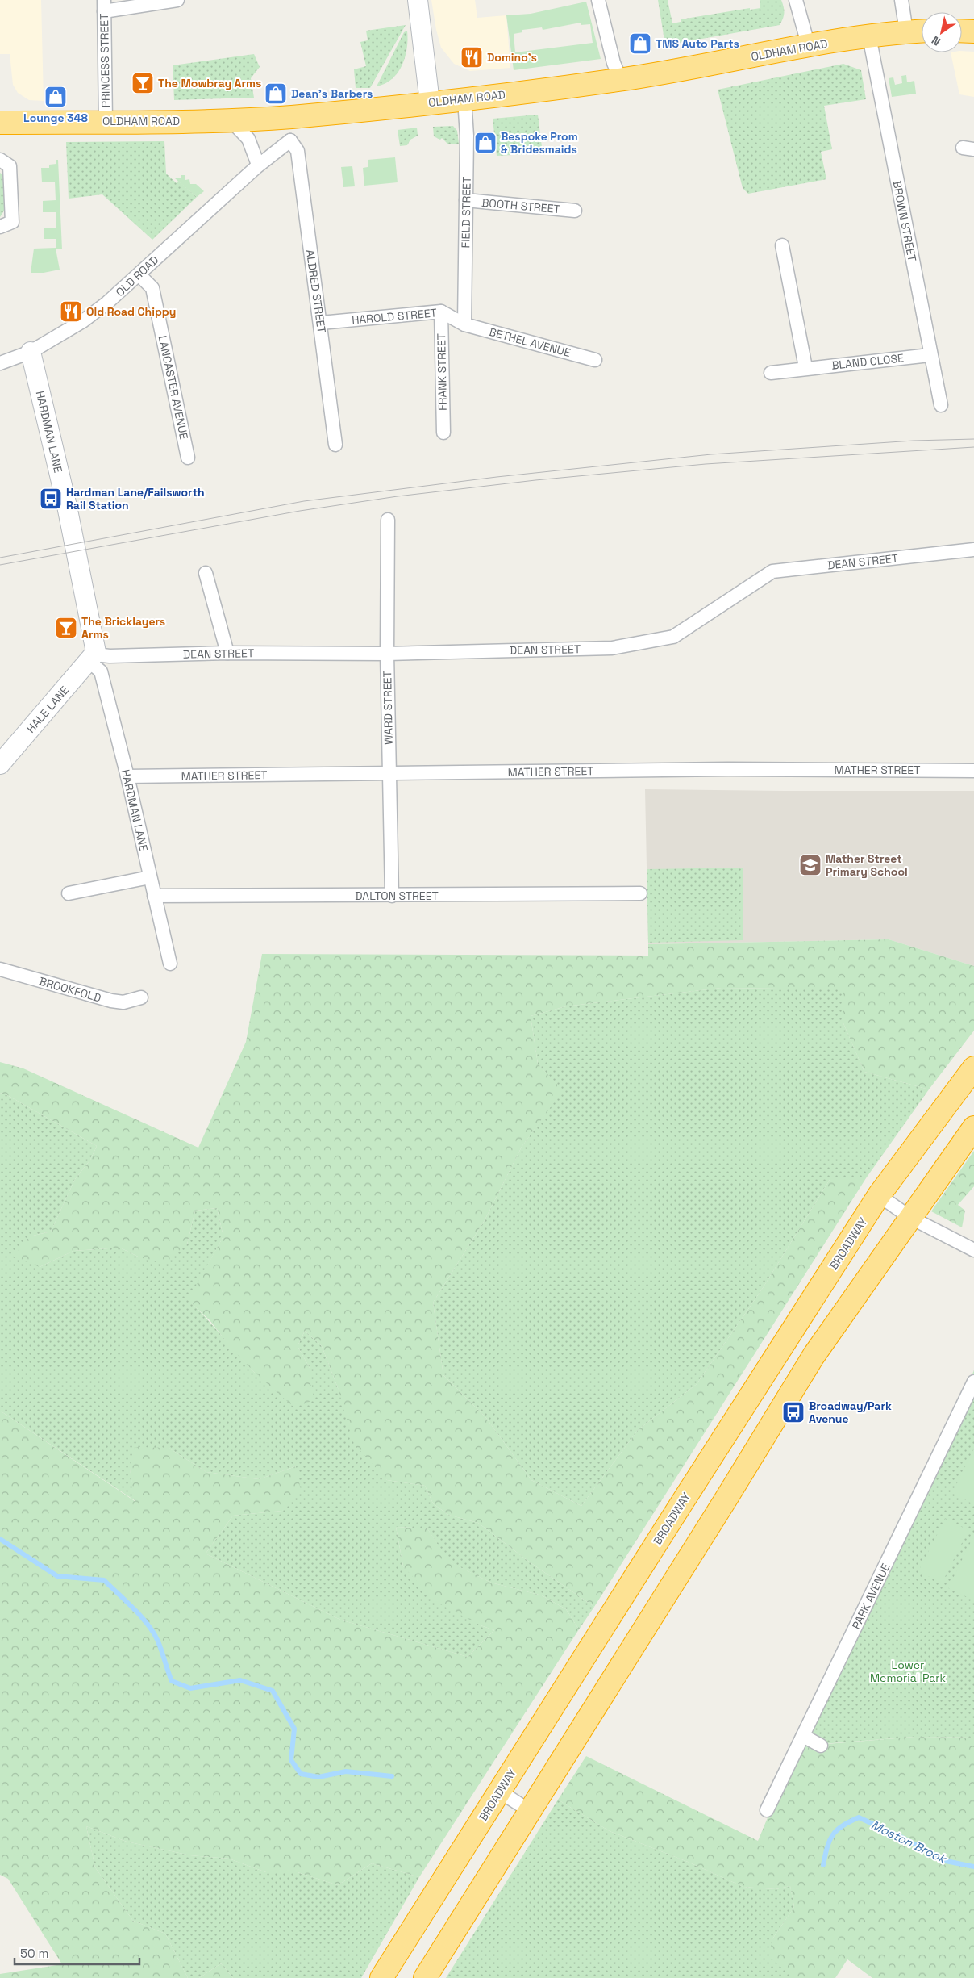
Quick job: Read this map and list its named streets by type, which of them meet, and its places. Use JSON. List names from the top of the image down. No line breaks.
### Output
{"streets":{"highway":["OLDHAM ROAD","BROADWAY"],"street":["PRINCESS STREET","BOOTH STREET","FIELD STREET","BROWN STREET","OLD ROAD","ALDRED STREET","HAROLD STREET","BETHEL AVENUE","BLAND CLOSE","FRANK STREET","LANCASTER AVENUE","HARDMAN LANE","DEAN STREET","WARD STREET","HALE LANE","MATHER STREET","DALTON STREET","BROOKFOLD","PARK AVENUE"]},"crossings":[["OLDHAM ROAD","PRINCESS STREET"],["OLDHAM ROAD","FIELD STREET"],["OLDHAM ROAD","BROWN STREET"],["BOOTH STREET","FIELD STREET"],["FIELD STREET","HAROLD STREET"],["FIELD STREET","BETHEL AVENUE"],["BROWN STREET","BLAND CLOSE"],["OLD ROAD","ALDRED STREET"],["OLD ROAD","LANCASTER AVENUE"],["OLD ROAD","HARDMAN LANE"],["ALDRED STREET","HAROLD STREET"],["HAROLD STREET","BETHEL AVENUE"],["HAROLD STREET","FRANK STREET"],["HARDMAN LANE","DEAN STREET"],["HARDMAN LANE","HALE LANE"],["HARDMAN LANE","MATHER STREET"],["HARDMAN LANE","DALTON STREET"],["DEAN STREET","WARD STREET"],["DEAN STREET","HALE LANE"],["WARD STREET","MATHER STREET"],["WARD STREET","DALTON STREET"]],"water":["Moston Brook"],"parks":["Lower Memorial Park"],"places":{"shop":["TMS Auto Parts","Dean's Barbers","Lounge 348","Bespoke Prom & Bridesmaids"],"restaurant":["Domino's","Old Road Chippy"],"bar":["The Mowbray Arms","The Bricklayers Arms"],"bus stop":["Hardman Lane/Failsworth Rail Station","Broadway/Park Avenue"],"school or university":["Mather Street Primary School"]},"scale_bar":"50 m","north":"bottom left"}
